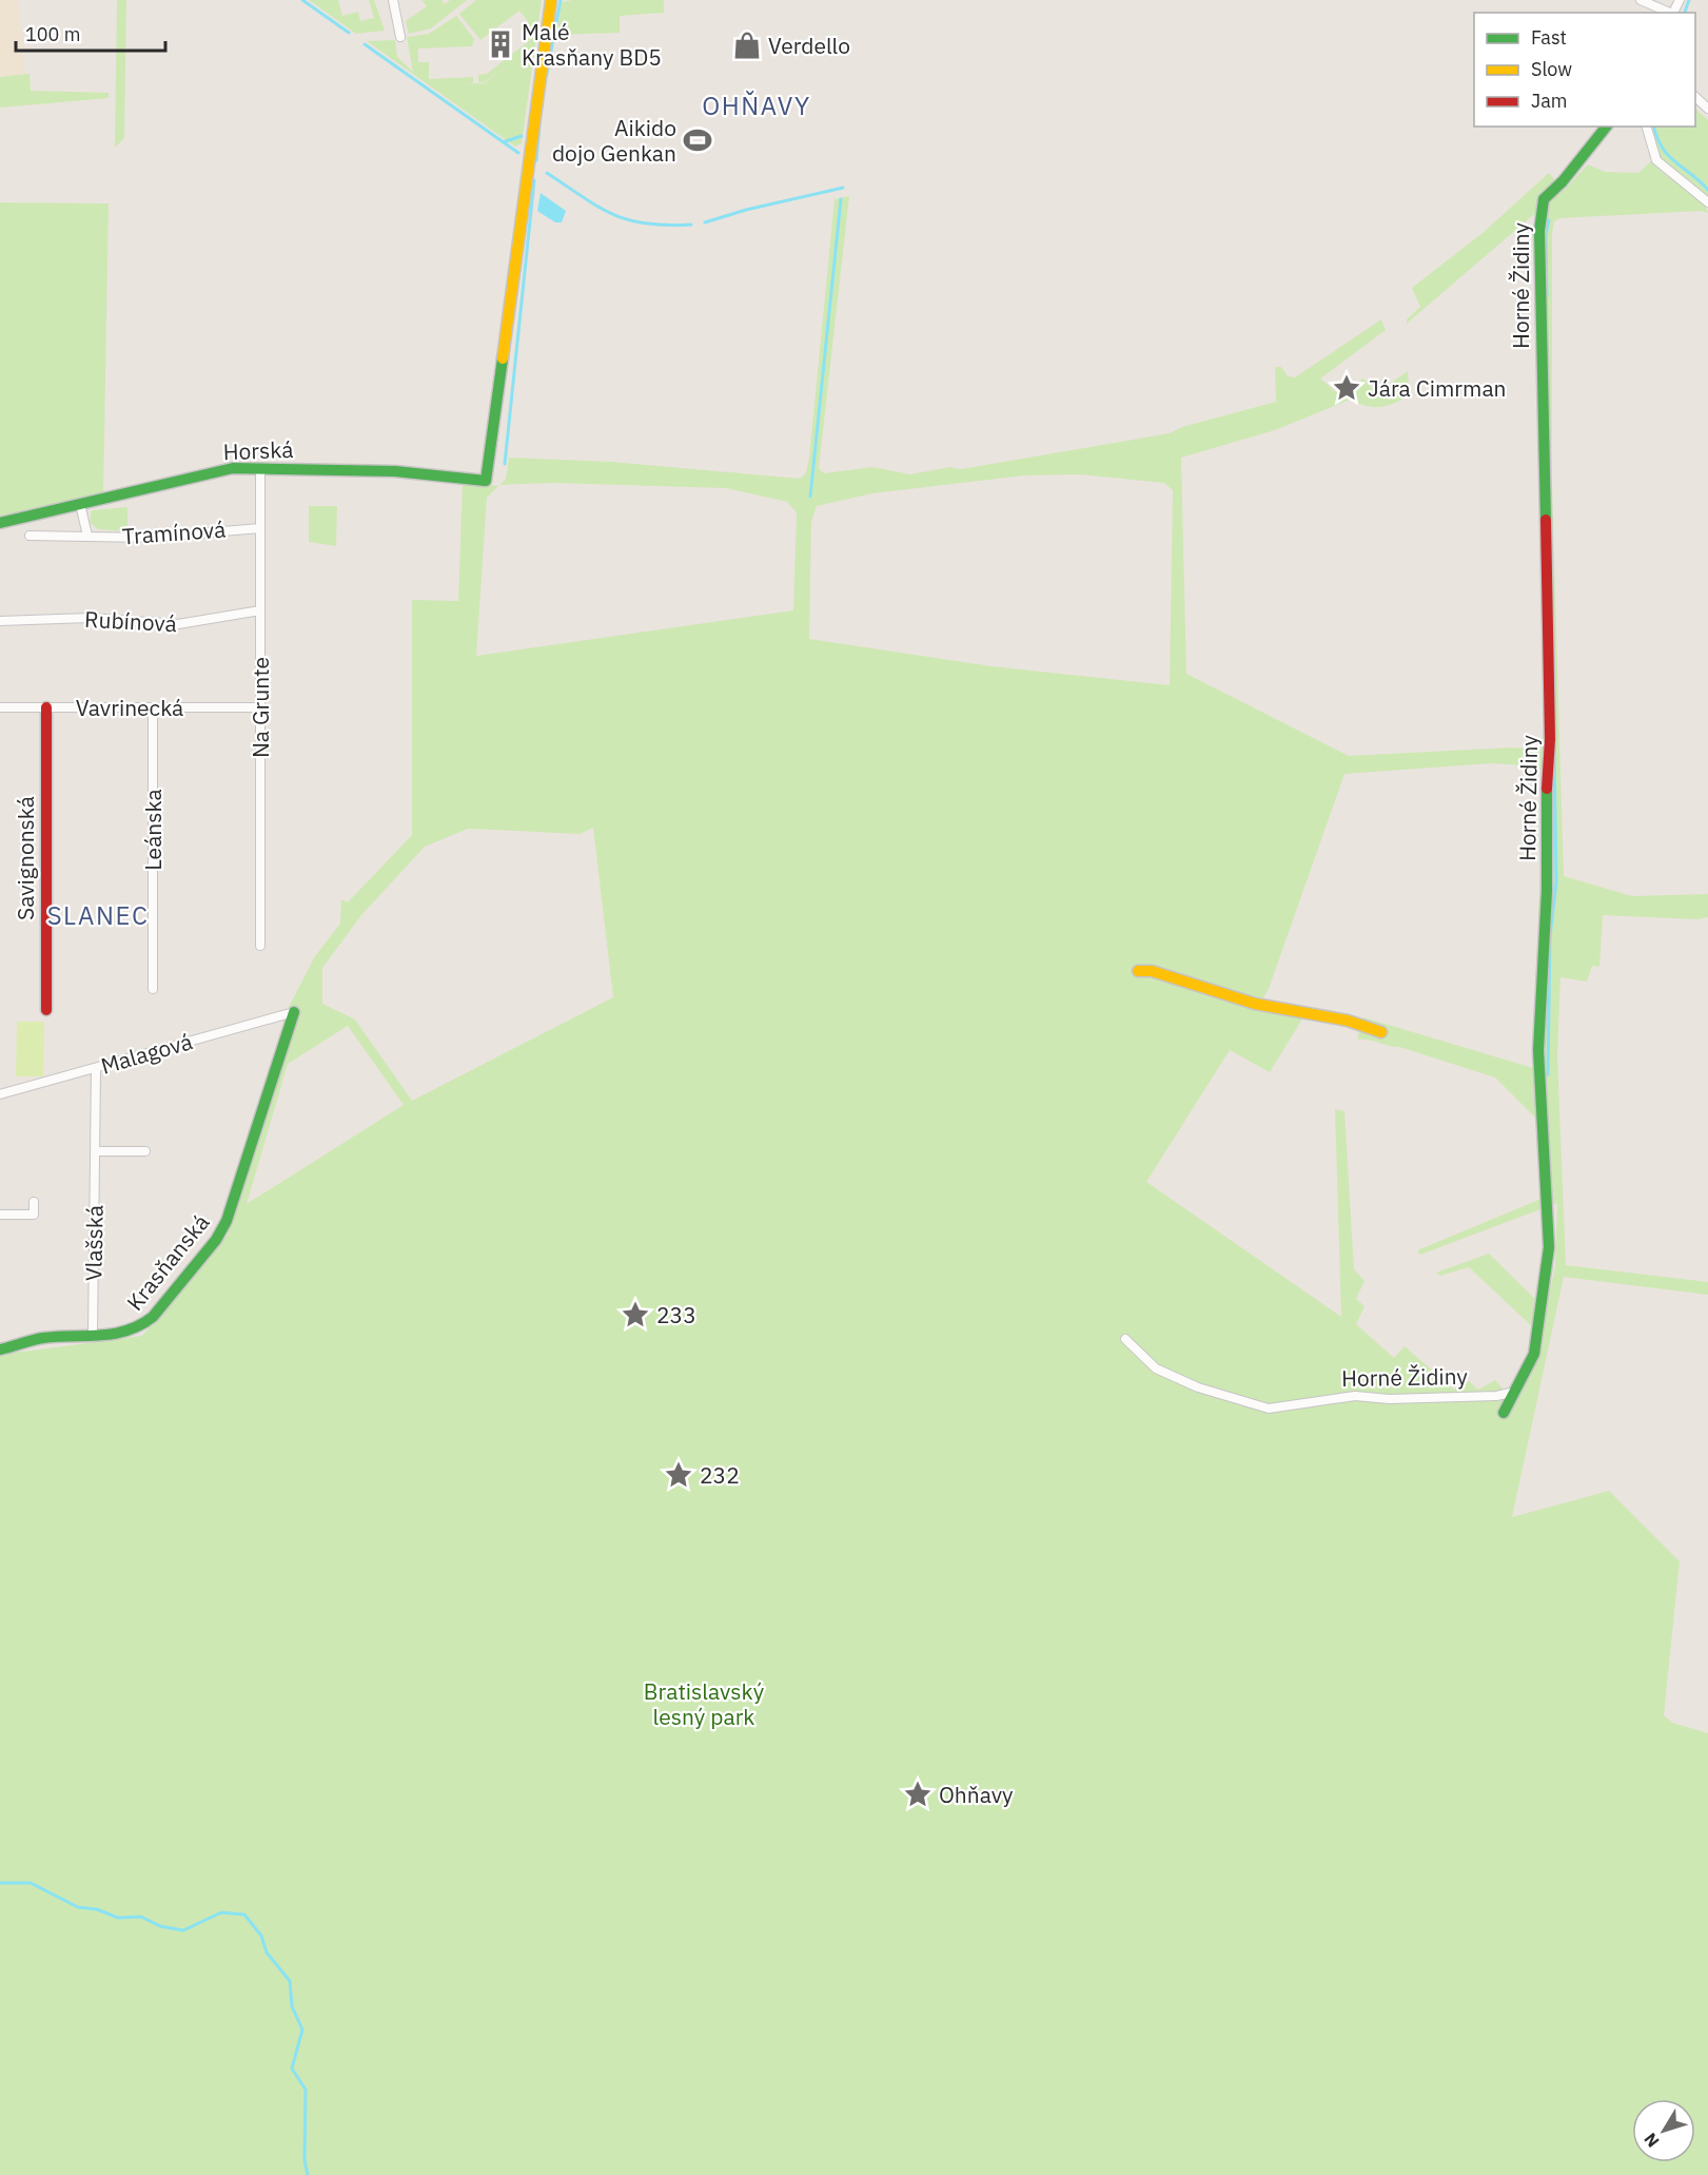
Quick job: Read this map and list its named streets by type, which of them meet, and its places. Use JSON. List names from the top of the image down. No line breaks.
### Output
{"streets":{"street":["Horné Židiny","Horská","Tramínová","Rubínová","Vavrinecká","Na Grunte","Leánska","Savignonská","Malagová","Vlašská","Krasňanská"]},"crossings":[["Horská","Na Grunte"],["Tramínová","Na Grunte"],["Rubínová","Na Grunte"],["Vavrinecká","Na Grunte"],["Vavrinecká","Leánska"],["Vavrinecká","Savignonská"],["Malagová","Vlašská"],["Malagová","Krasňanská"],["Vlašská","Krasňanská"]],"districts":["OHŇAVY","SLANEC"],"parks":["Bratislavský lesný park"],"places":{"building":["Malé Krasňany BD5"],"shop":["Verdello"],"sports":["Aikido dojo Genkan"],"place":["Jára Cimrman","233","232","Ohňavy"]},"legend":["Fast","Slow","Jam"],"scale_bar":"100 m","north":"bottom left"}
